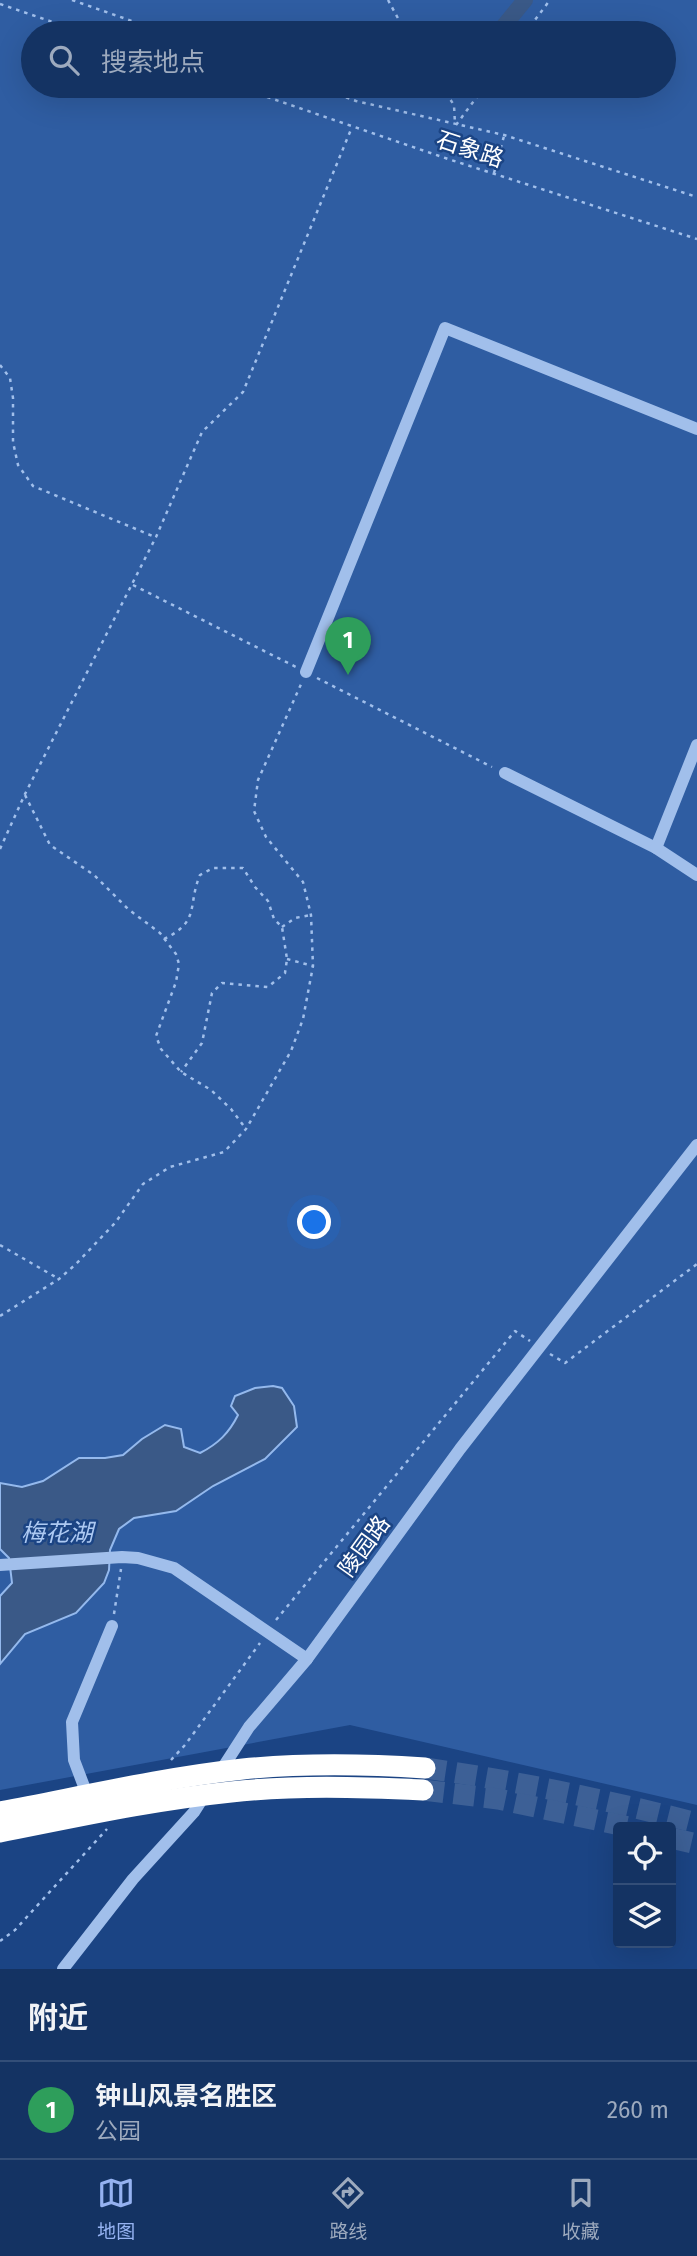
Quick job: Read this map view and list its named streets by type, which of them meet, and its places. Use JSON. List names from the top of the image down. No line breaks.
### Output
{"streets":{"street":["陵园路"],"path":["石象路"]},"water":["梅花湖"],"page":{"search":"搜索地点","pins":"1","heading":"附近","list":[{"mark":"1","name":"钟山风景名胜区","note":"公园","value":"260 m"}],"nav":["地图","路线","收藏"]}}
